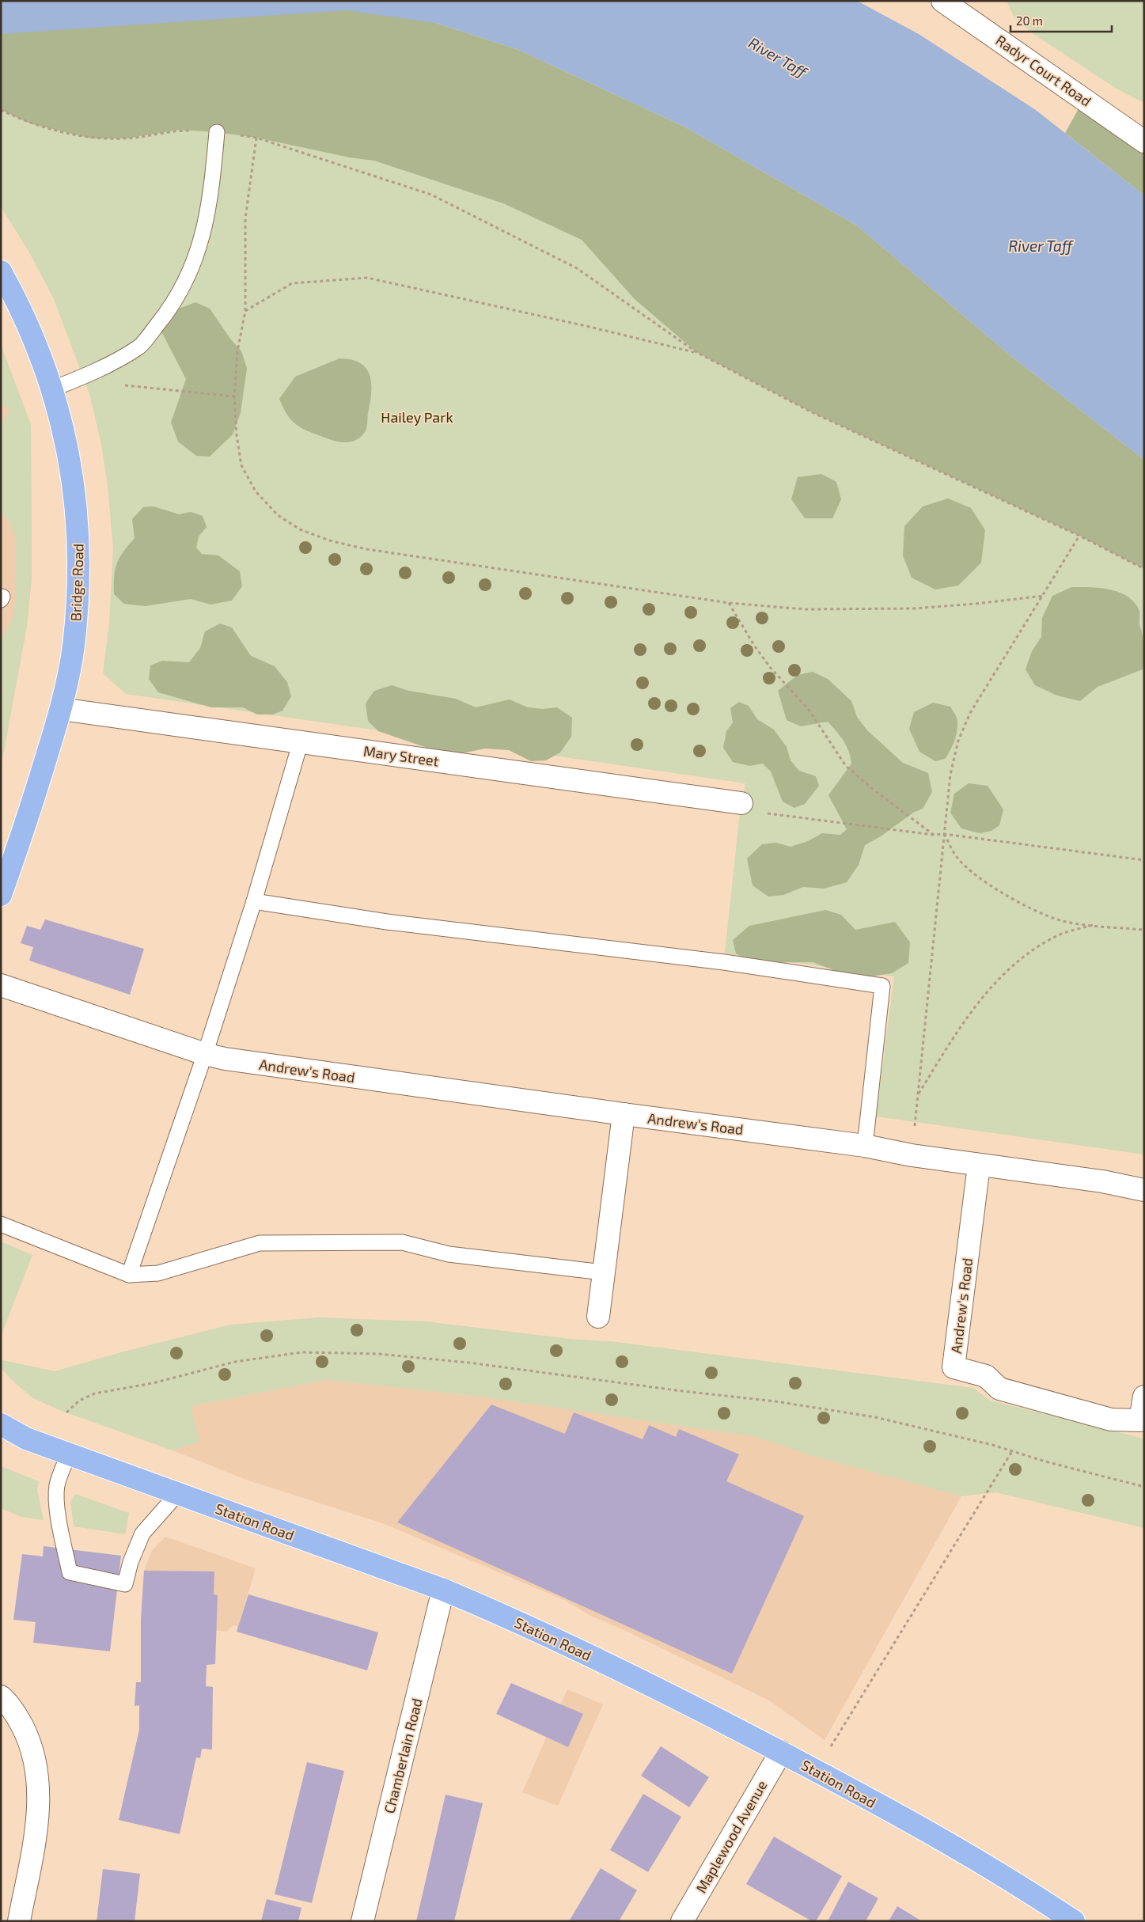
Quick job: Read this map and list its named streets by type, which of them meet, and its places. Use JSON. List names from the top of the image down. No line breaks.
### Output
{"streets":{"main road":["Bridge Road","Station Road"],"street":["Radyr Court Road","Mary Street","Andrew's Road","Chamberlain Road","Maplewood Avenue"]},"crossings":[["Bridge Road","Mary Street"],["Station Road","Chamberlain Road"],["Station Road","Maplewood Avenue"]],"water":["River Taff"],"parks":["Hailey Park"],"scale_bar":"20 m"}
